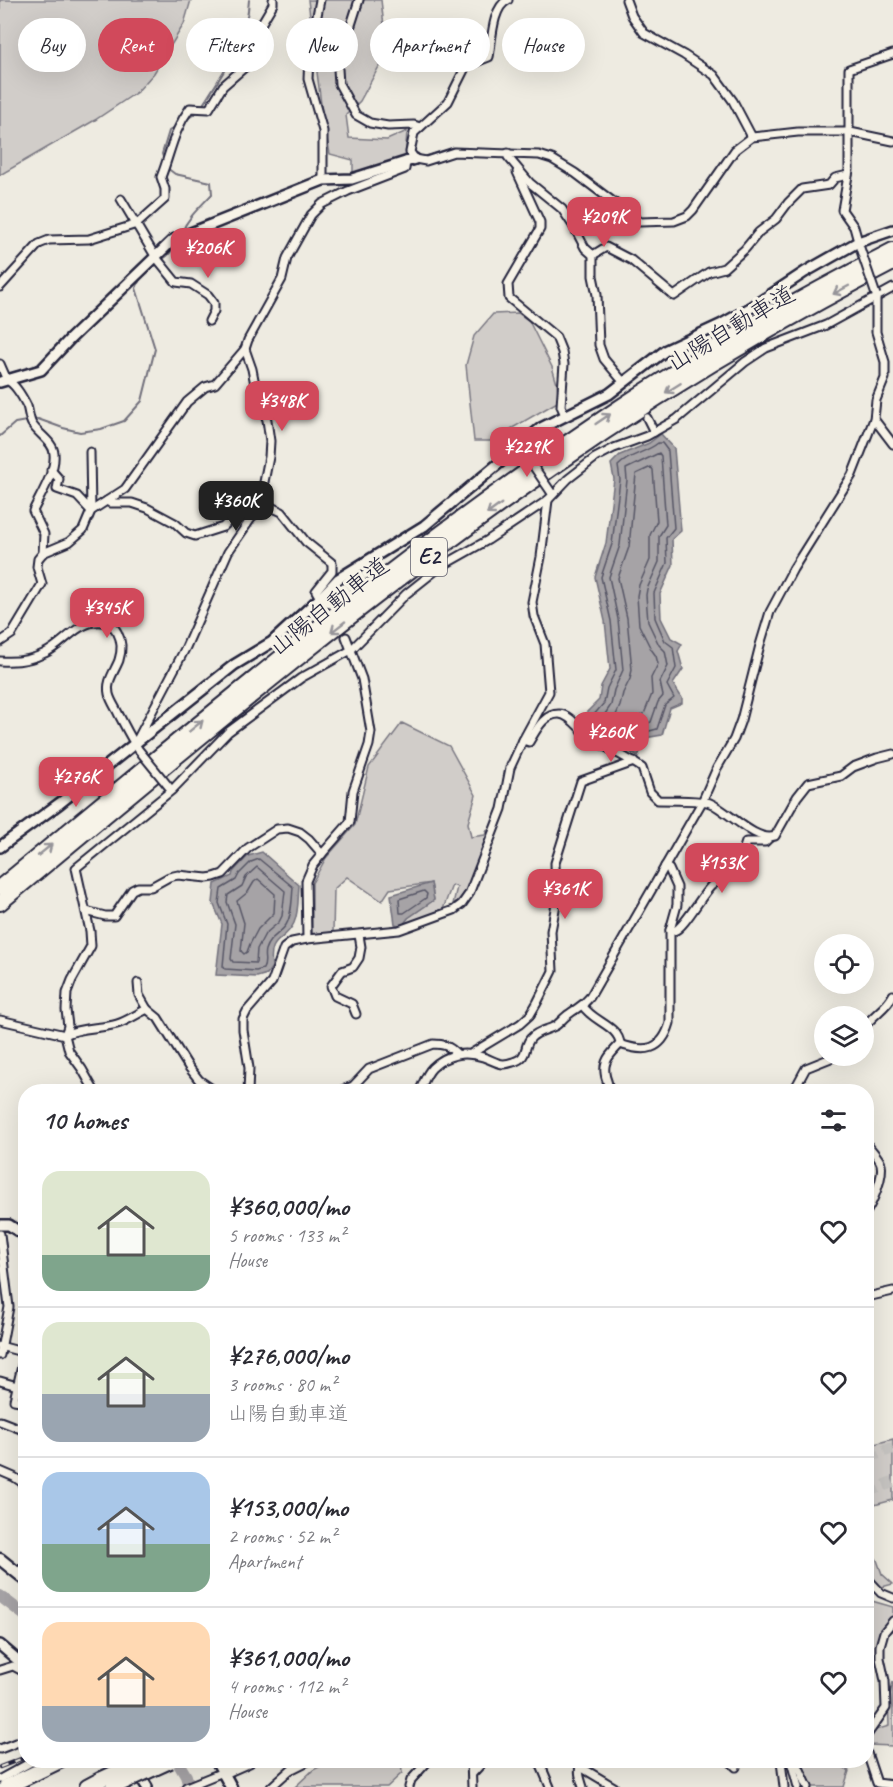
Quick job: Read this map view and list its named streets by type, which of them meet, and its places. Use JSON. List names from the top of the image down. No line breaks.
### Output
{"streets":{"highway":["山陽自動車道","E2"]},"page":{"chip":["Buy","Rent","Filters","New","Apartment","House"],"price":["¥209K","¥206K","¥348K","¥229K","¥360K","¥345K","¥260K","¥276K","¥153K","¥361K"],"heading":"10 homes","list":[{"name":"¥360,000/mo","note":"5 rooms · 133 m² · House"},{"name":"¥276,000/mo","note":"3 rooms · 80 m² · 山陽自動車道"},{"name":"¥153,000/mo","note":"2 rooms · 52 m² · Apartment"},{"name":"¥361,000/mo","note":"4 rooms · 112 m² · House"}]}}
